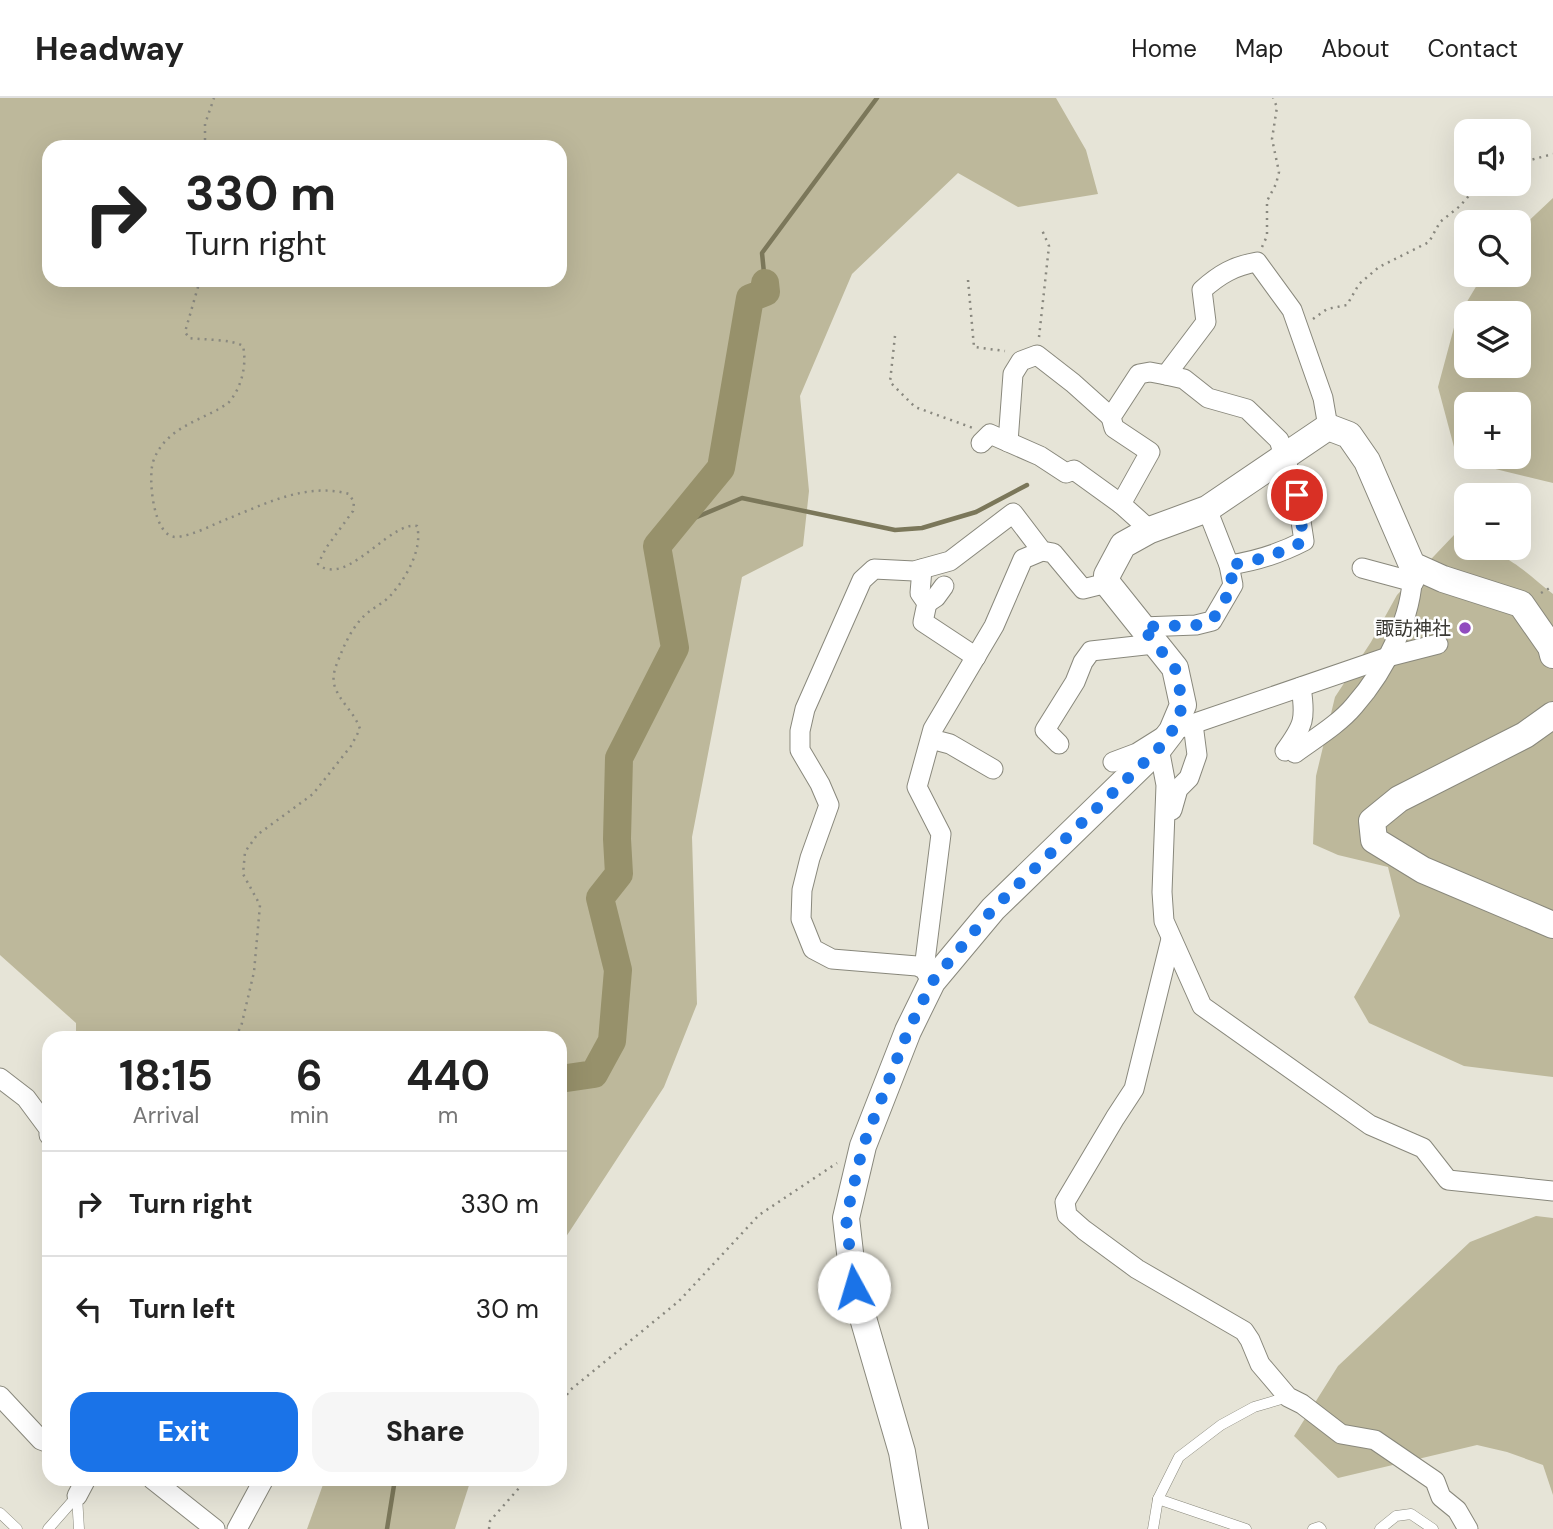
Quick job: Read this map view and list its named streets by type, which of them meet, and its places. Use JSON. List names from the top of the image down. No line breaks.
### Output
{"places":["諏訪神社"],"page":{"header":"Headway","nav":["Home","Map","About","Contact"],"map_buttons":["+","−"],"turn":["330 m","Turn right"],"eta":["18:15","Arrival","6","min","440","m"],"list":[{"name":"Turn right","value":"330 m"},{"name":"Turn left","value":"30 m"}],"buttons":["Exit","Share"]}}
